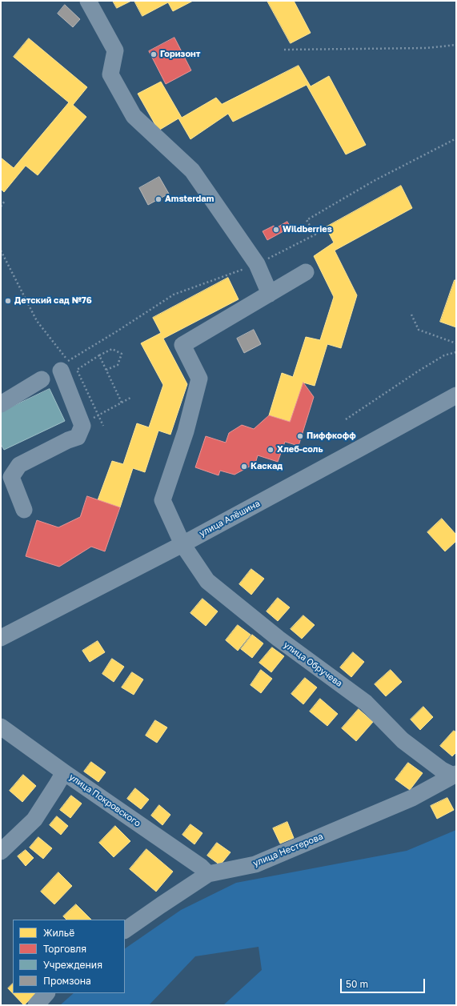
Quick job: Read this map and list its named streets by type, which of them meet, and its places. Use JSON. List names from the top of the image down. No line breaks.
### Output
{"streets":{"street":["улица Алёшина","улица Обручева","улица Покровского","улица Нестерова"]},"crossings":[["улица Алёшина","улица Обручева"],["улица Обручева","улица Нестерова"],["улица Покровского","улица Нестерова"]],"places":["Горизонт","Amsterdam","Wildberries","Детский сад №76","Пиффкофф","Хлеб-соль","Каскад"],"legend":["Жильё","Торговля","Учреждения","Промзона"],"scale_bar":"50 m"}
